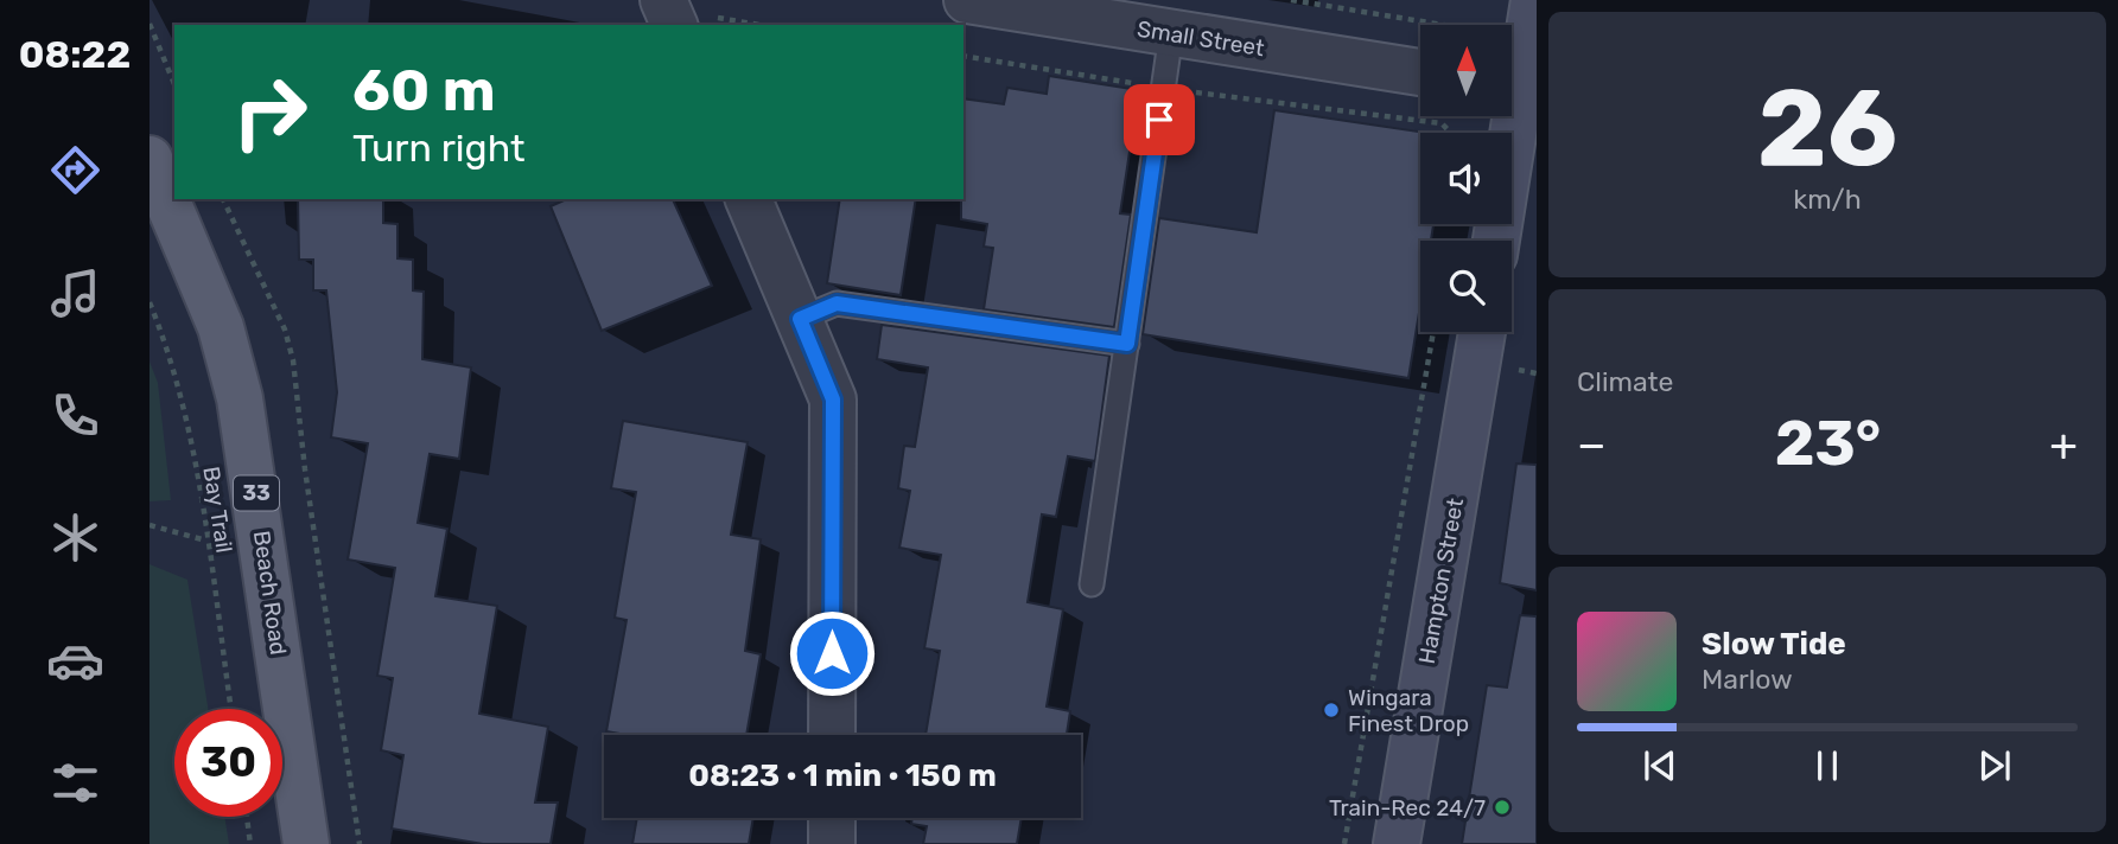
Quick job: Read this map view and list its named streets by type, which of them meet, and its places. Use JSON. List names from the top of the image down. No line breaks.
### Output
{"streets":{"main road":["33","Hampton Street","Beach Road"],"street":["Small Street"],"path":["Bay Trail"]},"places":["Wingara Finest Drop","Train-Rec 24/7"],"north":"top","page":{"tabs":"08:22","tile":[["26","km/h"],"Climate"],"turn":["60 m","Turn right"],"heat":["−","23°","+"],"song":["Slow Tide","Marlow"],"limit":"30","trip":"08:23 · 1 min · 150 m"}}
